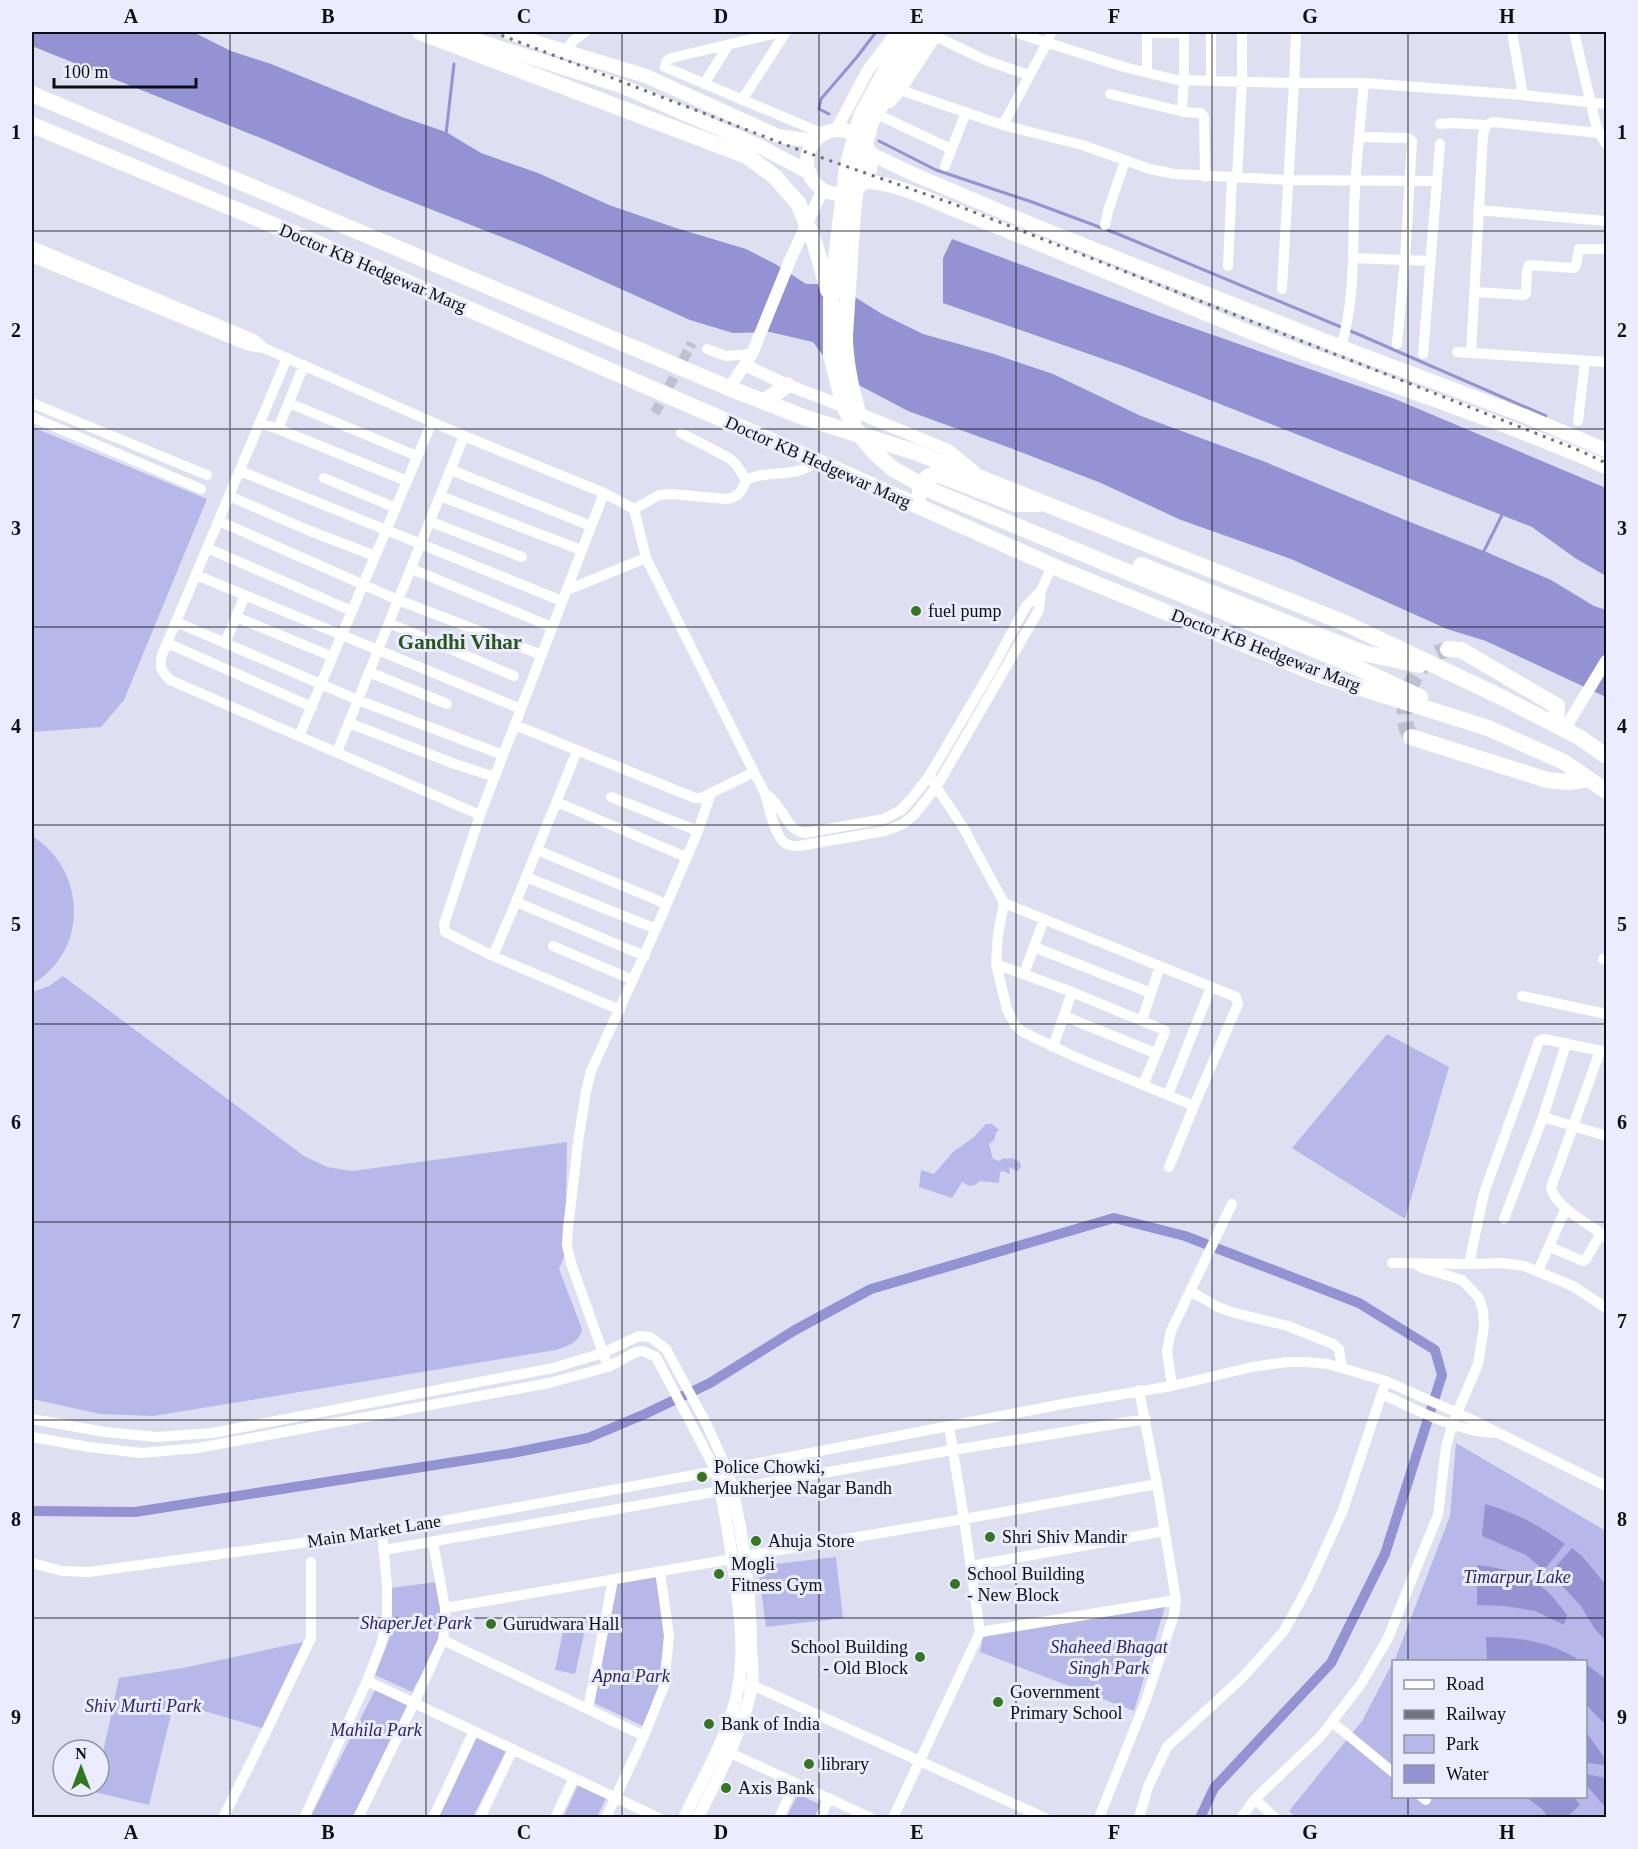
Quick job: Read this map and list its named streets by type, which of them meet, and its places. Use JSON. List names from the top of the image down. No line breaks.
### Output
{"streets":{"highway":["Doctor KB Hedgewar Marg"],"street":["Main Market Lane"]},"districts":["Gandhi Vihar"],"parks":["Timarpur Lake","ShaperJet Park","Shaheed Bhagat Singh Park","Apna Park","Shiv Murti Park","Mahila Park"],"places":["fuel pump","Police Chowki, Mukherjee Nagar Bandh","Shri Shiv Mandir","Ahuja Store","Mogli Fitness Gym","School Building - New Block","Gurudwara Hall","School Building - Old Block","Government Primary School","Bank of India","library","Axis Bank"],"legend":["Road","Railway","Park","Water"],"scale_bar":"100 m","north":"top","grid":{"columns":["A","B","C","D","E","F","G","H"],"rows":["1","2","3","4","5","6","7","8","9"]}}
